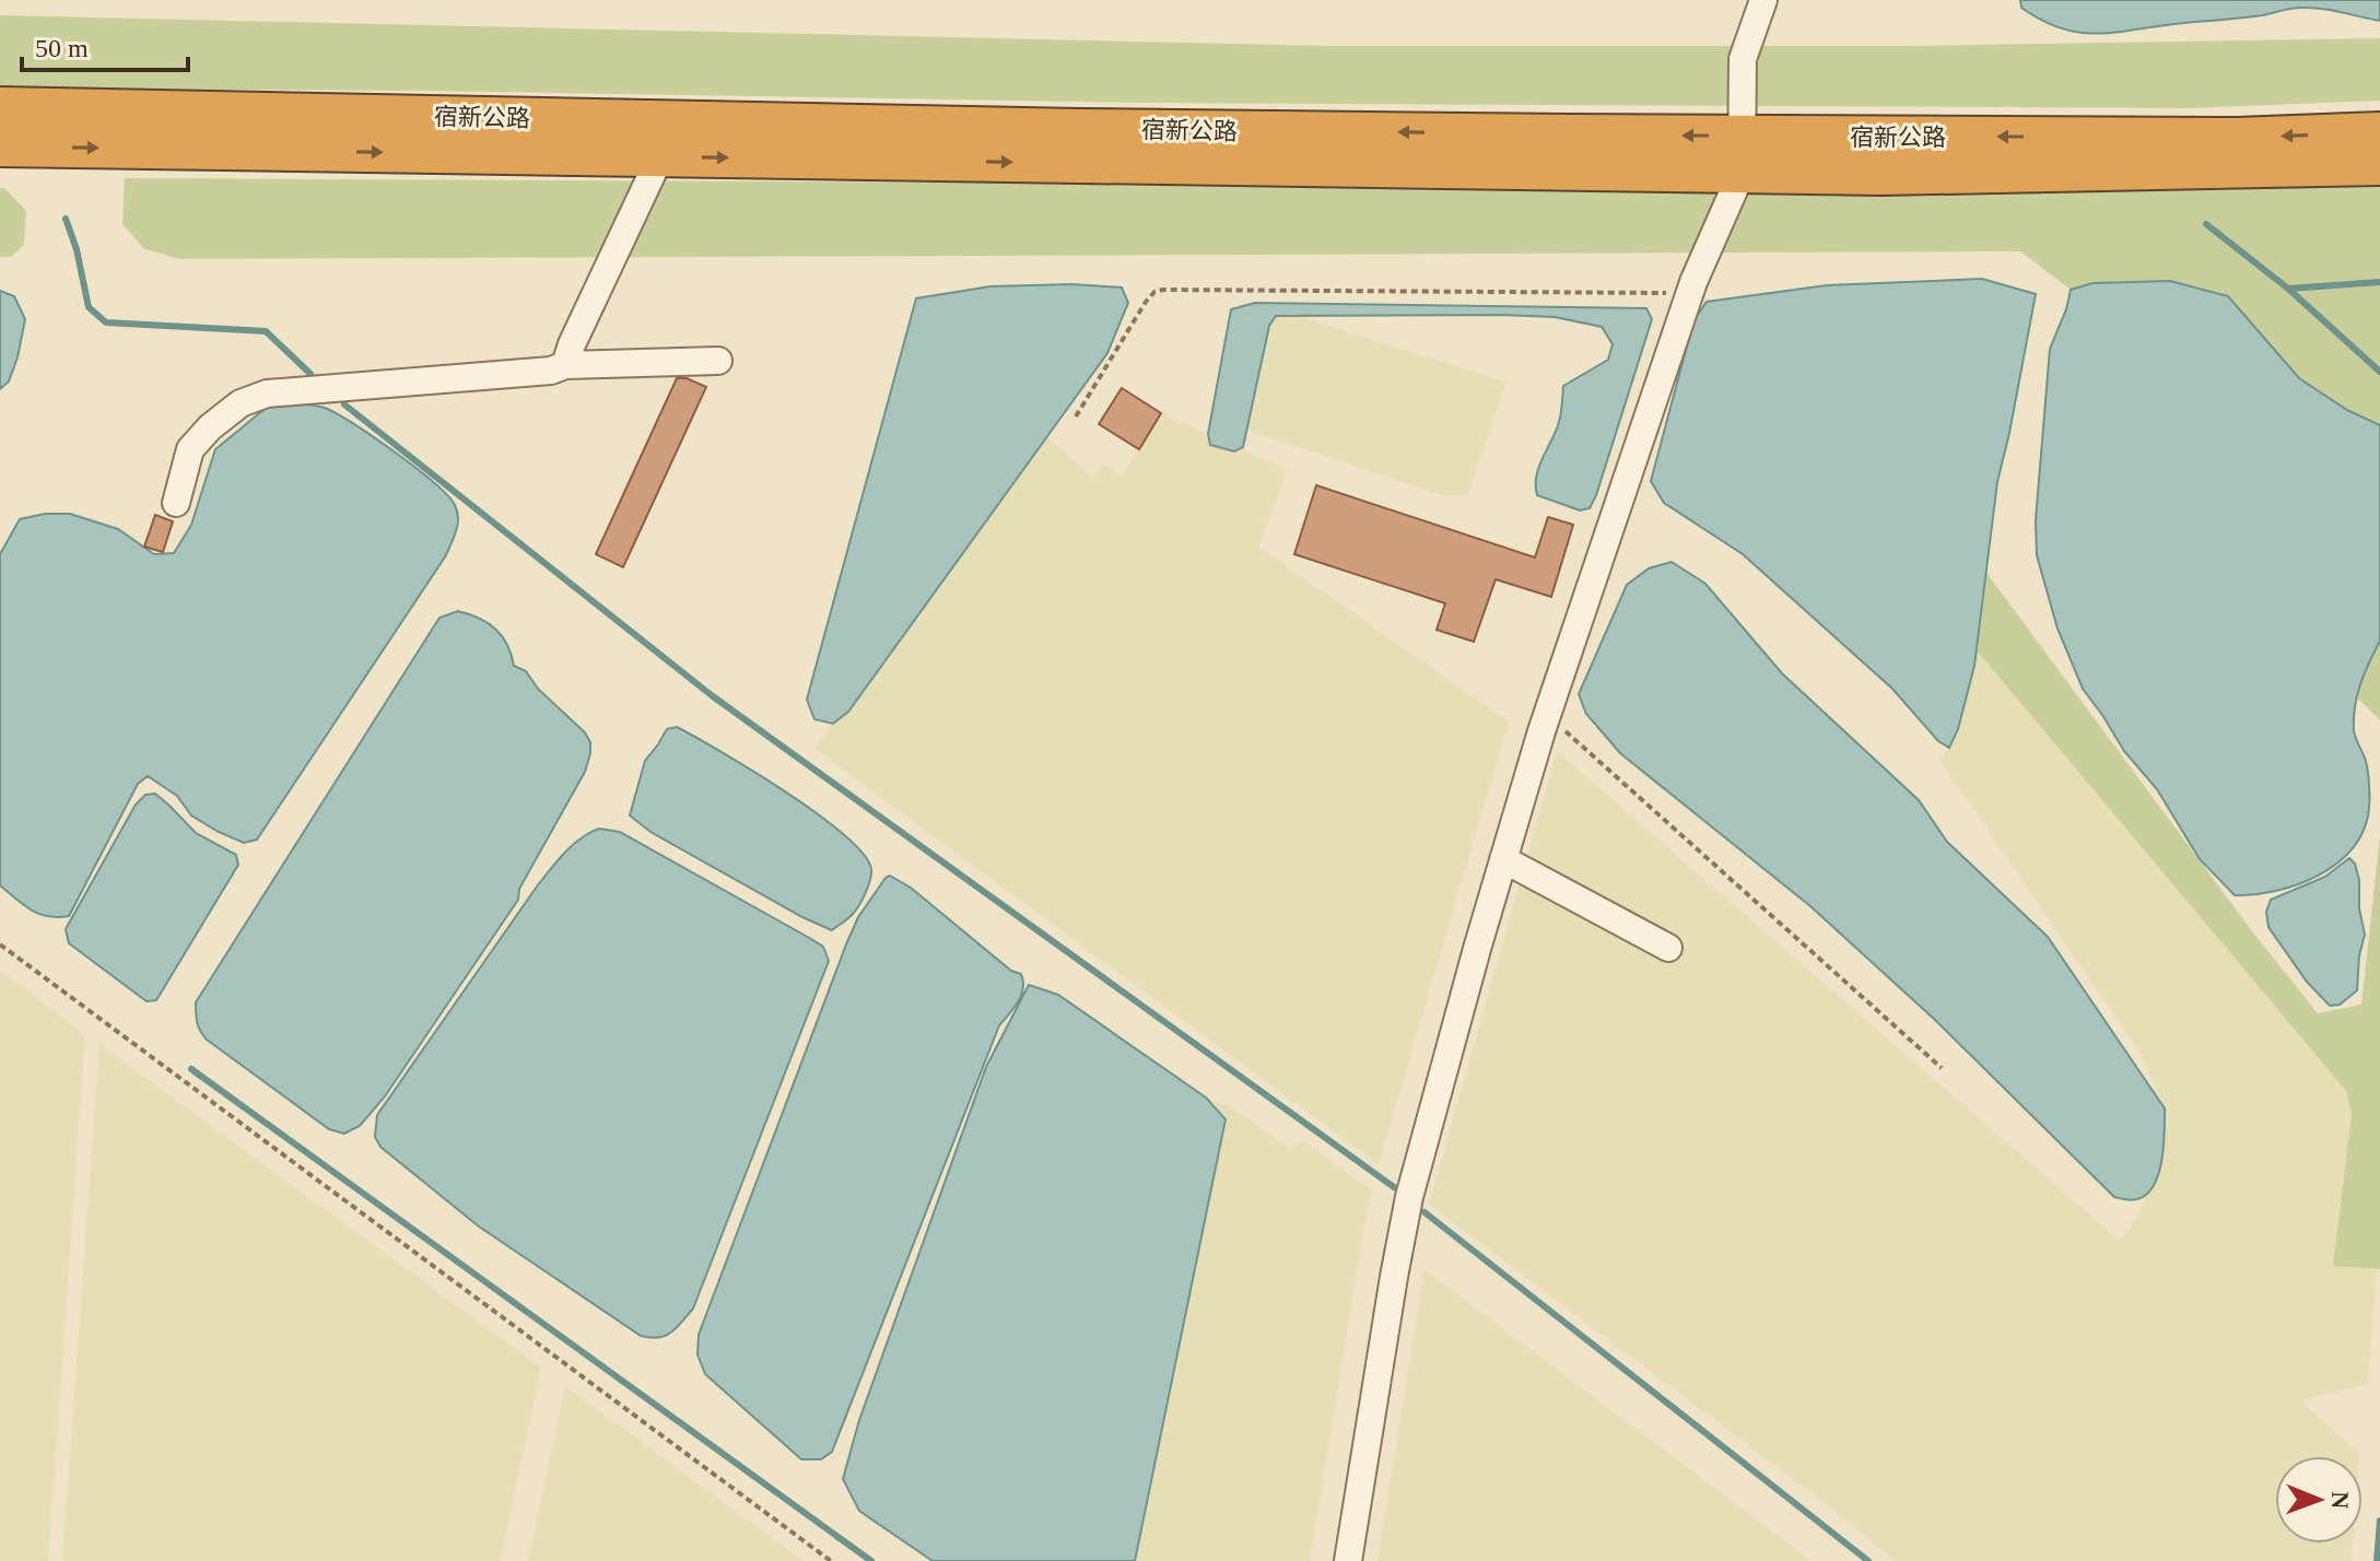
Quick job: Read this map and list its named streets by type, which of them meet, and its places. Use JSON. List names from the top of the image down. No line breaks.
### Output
{"streets":{"highway":["宿新公路"]},"scale_bar":"50 m","north":"right"}
